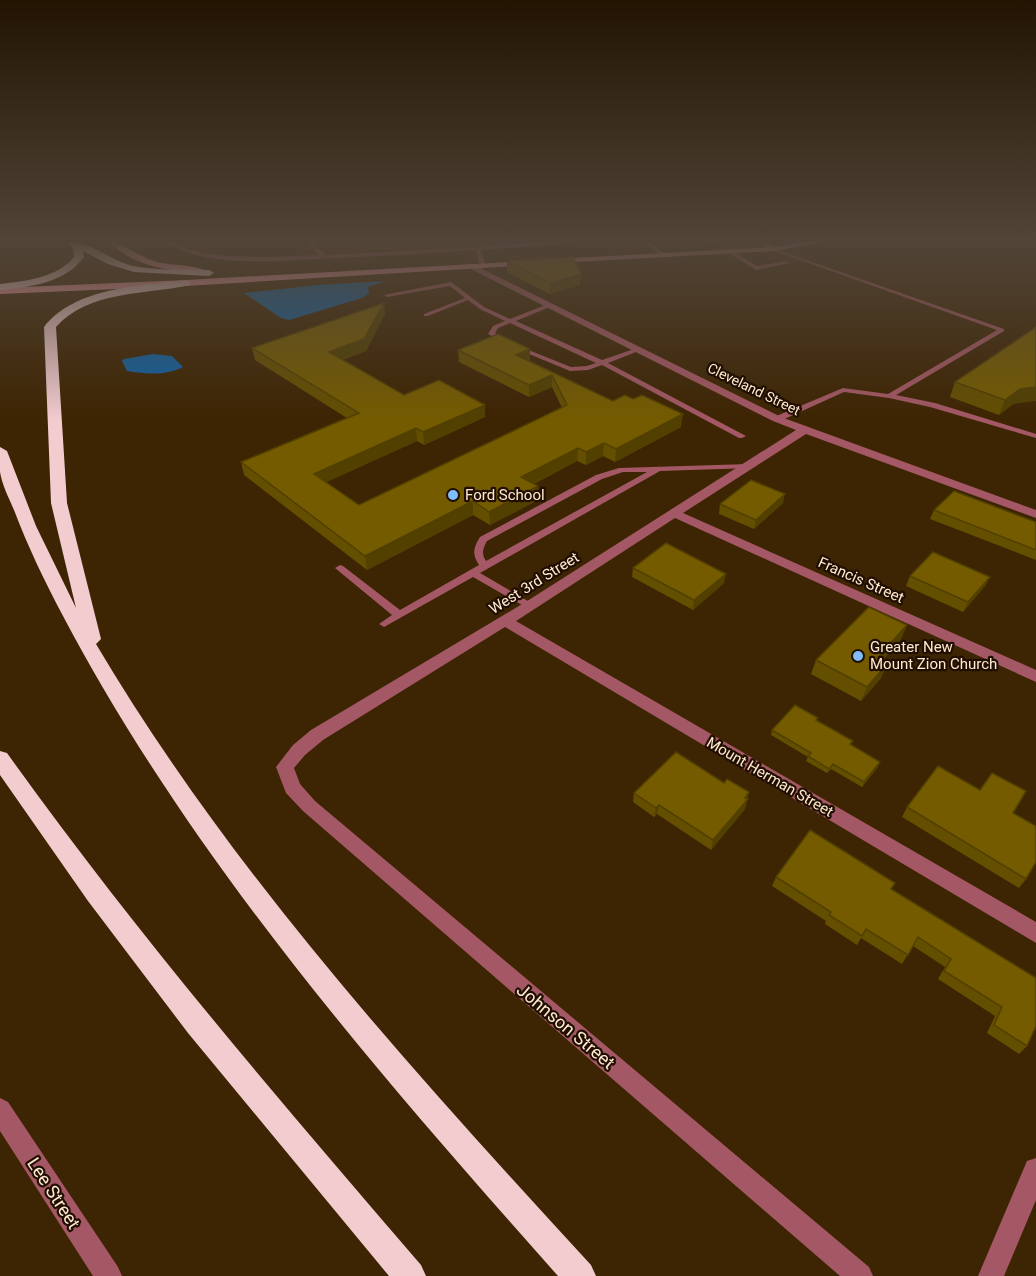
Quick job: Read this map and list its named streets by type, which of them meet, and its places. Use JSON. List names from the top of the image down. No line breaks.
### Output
{"streets":{"street":["Cleveland Street","Francis Street","West 3rd Street","Mount Herman Street","Johnson Street","Lee Street"]},"crossings":[["Cleveland Street","West 3rd Street"],["Francis Street","West 3rd Street"],["West 3rd Street","Mount Herman Street"],["West 3rd Street","Johnson Street"]],"places":["Ford School","Greater New Mount Zion Church"]}
